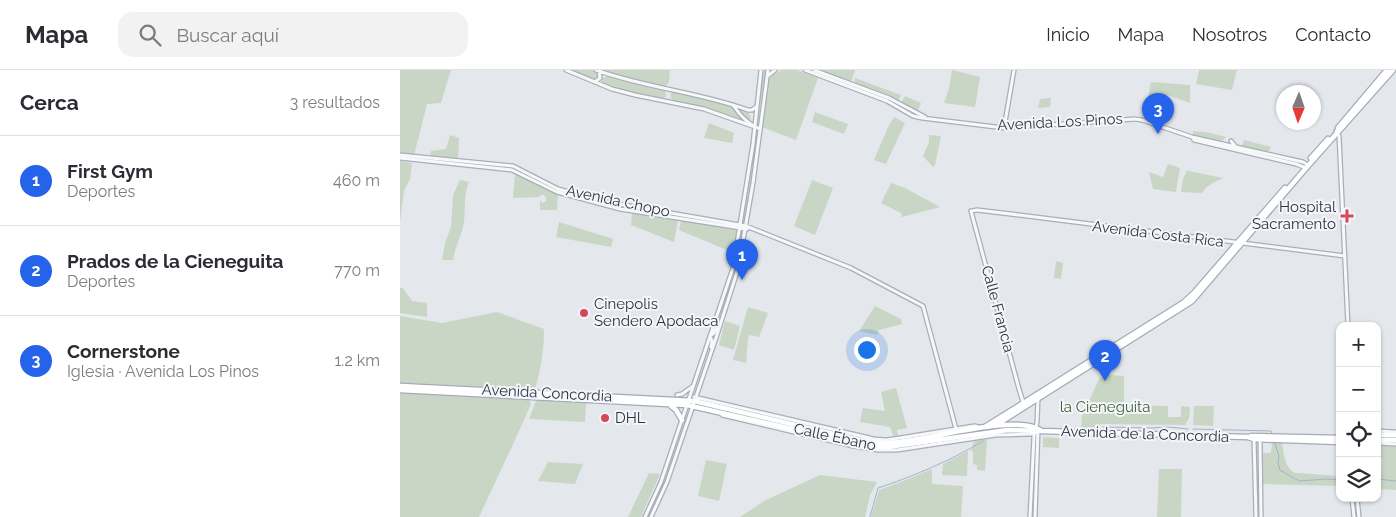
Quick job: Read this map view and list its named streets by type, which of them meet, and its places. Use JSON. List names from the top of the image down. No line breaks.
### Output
{"streets":{"main road":["Avenida Concordia","Avenida de la Concordia","Calle Ébano"],"street":["Avenida Los Pinos","Avenida Chopo","Avenida Costa Rica","Calle Francia"]},"crossings":[["Avenida Costa Rica","Calle Francia"],["Avenida Concordia","Calle Ébano"],["Avenida de la Concordia","Calle Ébano"]],"parks":["la Cieneguita"],"places":{"health":["Hospital Sacramento"],"other":["Cinepolis Sendero Apodaca","DHL"]},"north":"bottom","page":{"header":"Mapa","search":"Buscar aquí","nav":["Inicio","Mapa","Nosotros","Contacto"],"heading":["Cerca","3 resultados"],"pins":["3","1","2"],"list":[{"mark":"1","name":"First Gym","note":"Deportes","value":"460 m"},{"mark":"2","name":"Prados de la Cieneguita","note":"Deportes","value":"770 m"},{"mark":"3","name":"Cornerstone","note":"Iglesia · Avenida Los Pinos","value":"1.2 km"}],"map_buttons":["+","−"]}}
